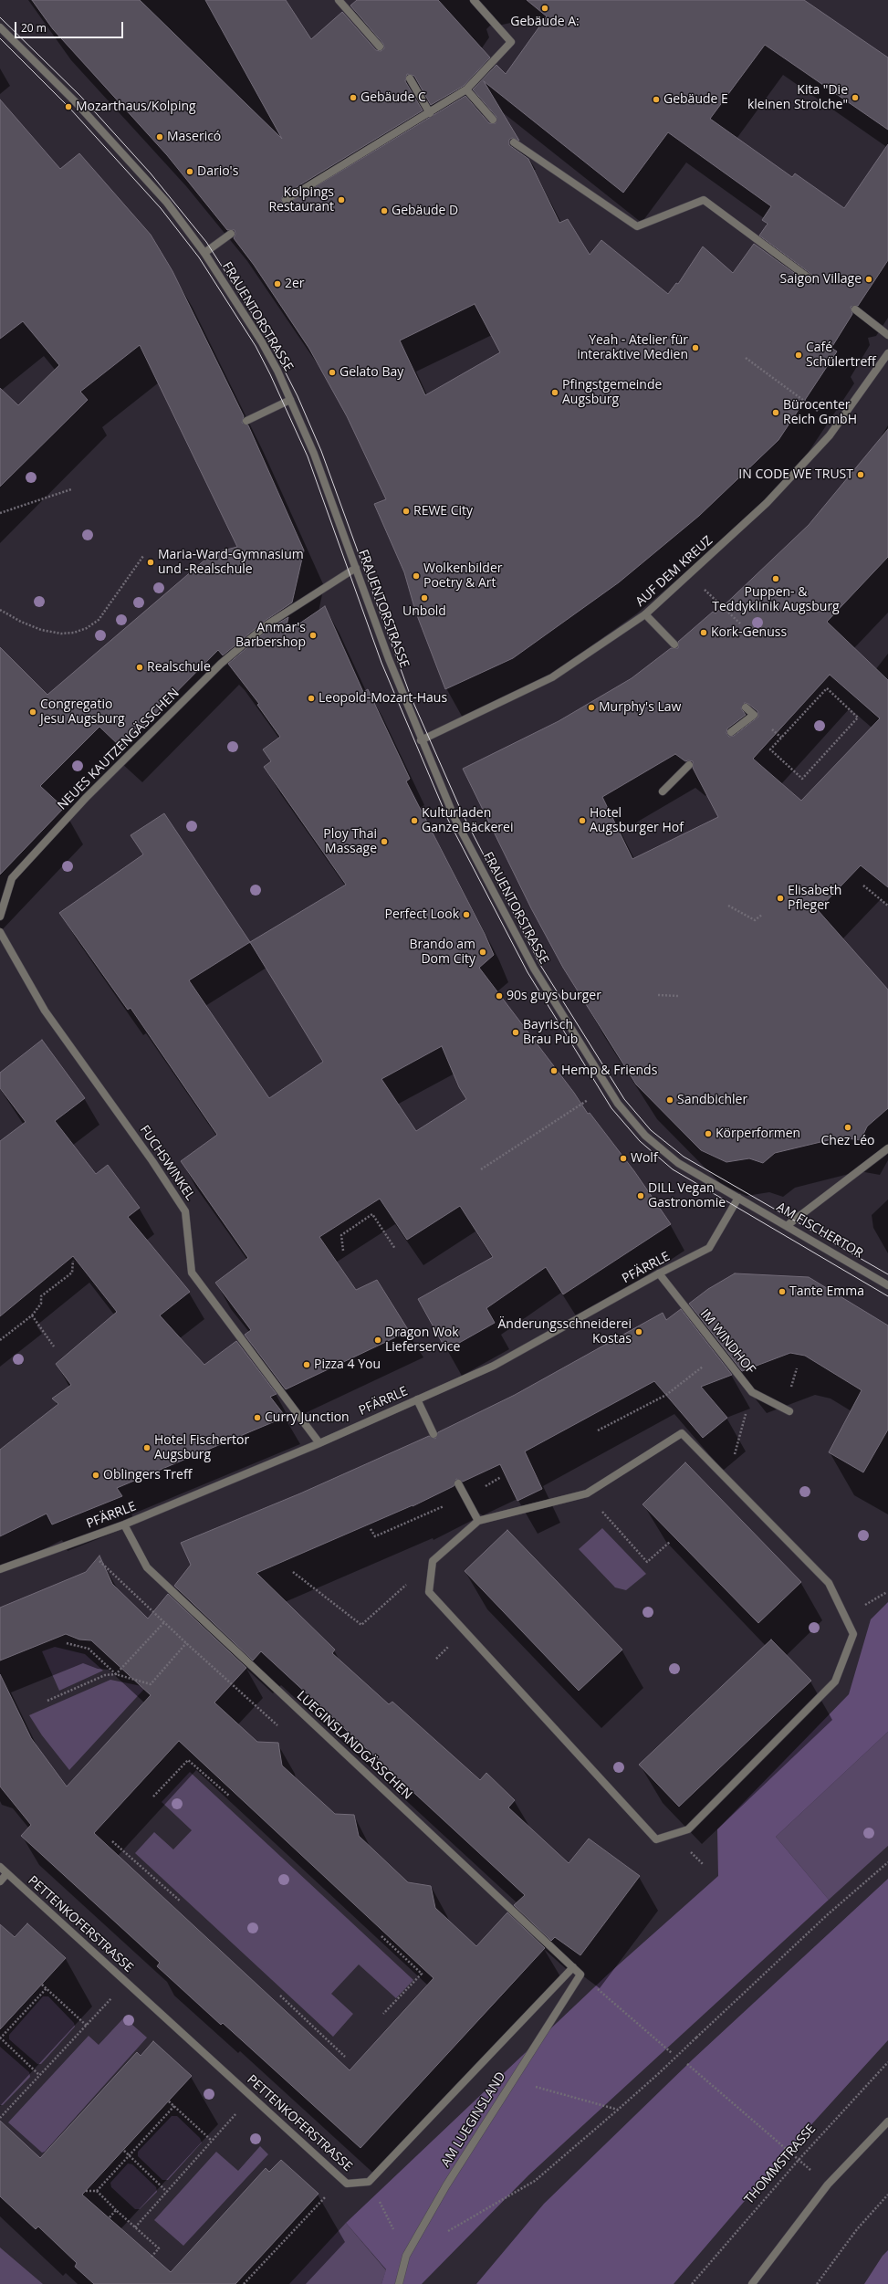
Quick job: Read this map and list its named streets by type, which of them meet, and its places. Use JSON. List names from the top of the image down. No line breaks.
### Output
{"streets":{"street":["FRAUENTORSTRASSE","AUF DEM KREUZ","NEUES KAUTZENGÄSSCHEN","FUCHSWINKEL","AM FISCHERTOR","PFÄRRLE","IM WINDHOF","LUEGINSLANDGÄSSCHEN","PETTENKOFERSTRASSE","AM LUEGINSLAND"],"path":["THOMMSTRASSE"]},"crossings":[["FRAUENTORSTRASSE","AUF DEM KREUZ"],["FRAUENTORSTRASSE","NEUES KAUTZENGÄSSCHEN"],["FRAUENTORSTRASSE","AM FISCHERTOR"],["FRAUENTORSTRASSE","PFÄRRLE"],["FUCHSWINKEL","PFÄRRLE"],["AM FISCHERTOR","PFÄRRLE"],["PFÄRRLE","IM WINDHOF"],["PFÄRRLE","LUEGINSLANDGÄSSCHEN"],["LUEGINSLANDGÄSSCHEN","PETTENKOFERSTRASSE"],["LUEGINSLANDGÄSSCHEN","AM LUEGINSLAND"]],"places":["Gebäude A:","Gebäude C","Kita \"Die kleinen Strolche\"","Gebäude E","Mozarthaus/Kolping","Masericó","Dario's","Kolpings Restaurant","Gebäude D","Saigon Village","2er","Yeah - Atelier für interaktive Medien","Café Schülertreff","Gelato Bay","Pfingstgemeinde Augsburg","Bürocenter Reich GmbH","IN CODE WE TRUST","REWE City","Maria-Ward-Gymnasium und -Realschule","Wolkenbilder Poetry & Art","Puppen- & Teddyklinik Augsburg","Unbold","Kork-Genuss","Anmar's Barbershop","Realschule","Leopold-Mozart-Haus","Murphy's Law","Congregatio Jesu Augsburg","Kulturladen Ganze Bäckerei","Hotel Augsburger Hof","Ploy Thai Massage","Elisabeth Pfleger","Perfect Look","Brando am Dom City","90s guys burger","Bayrisch Brau Pub","Hemp & Friends","Sandbichler","Chez Léo","Körperformen","Wolf","DILL Vegan Gastronomie","Tante Emma","Änderungsschneiderei Kostas","Dragon Wok Lieferservice","Pizza 4 You","Curry Junction","Hotel Fischertor Augsburg","Oblingers Treff"],"scale_bar":"20 m"}
